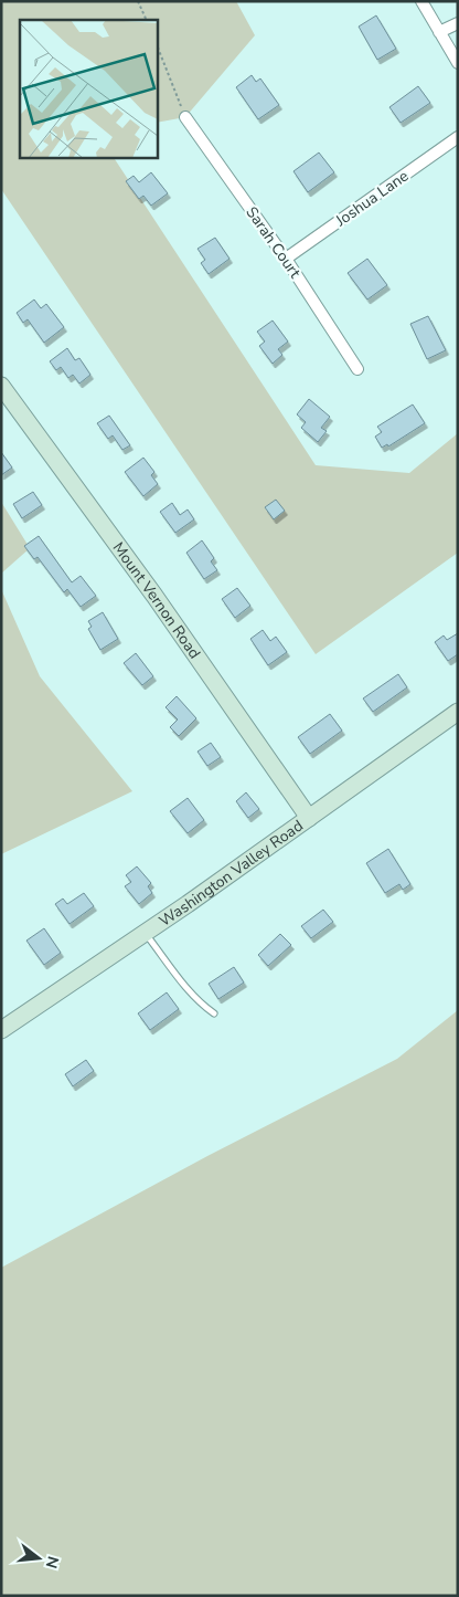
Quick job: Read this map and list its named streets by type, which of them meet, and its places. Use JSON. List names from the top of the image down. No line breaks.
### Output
{"streets":{"street":["Joshua Lane","Sarah Court","Mount Vernon Road","Washington Valley Road"]},"crossings":[["Joshua Lane","Sarah Court"],["Mount Vernon Road","Washington Valley Road"]],"north":"right"}
